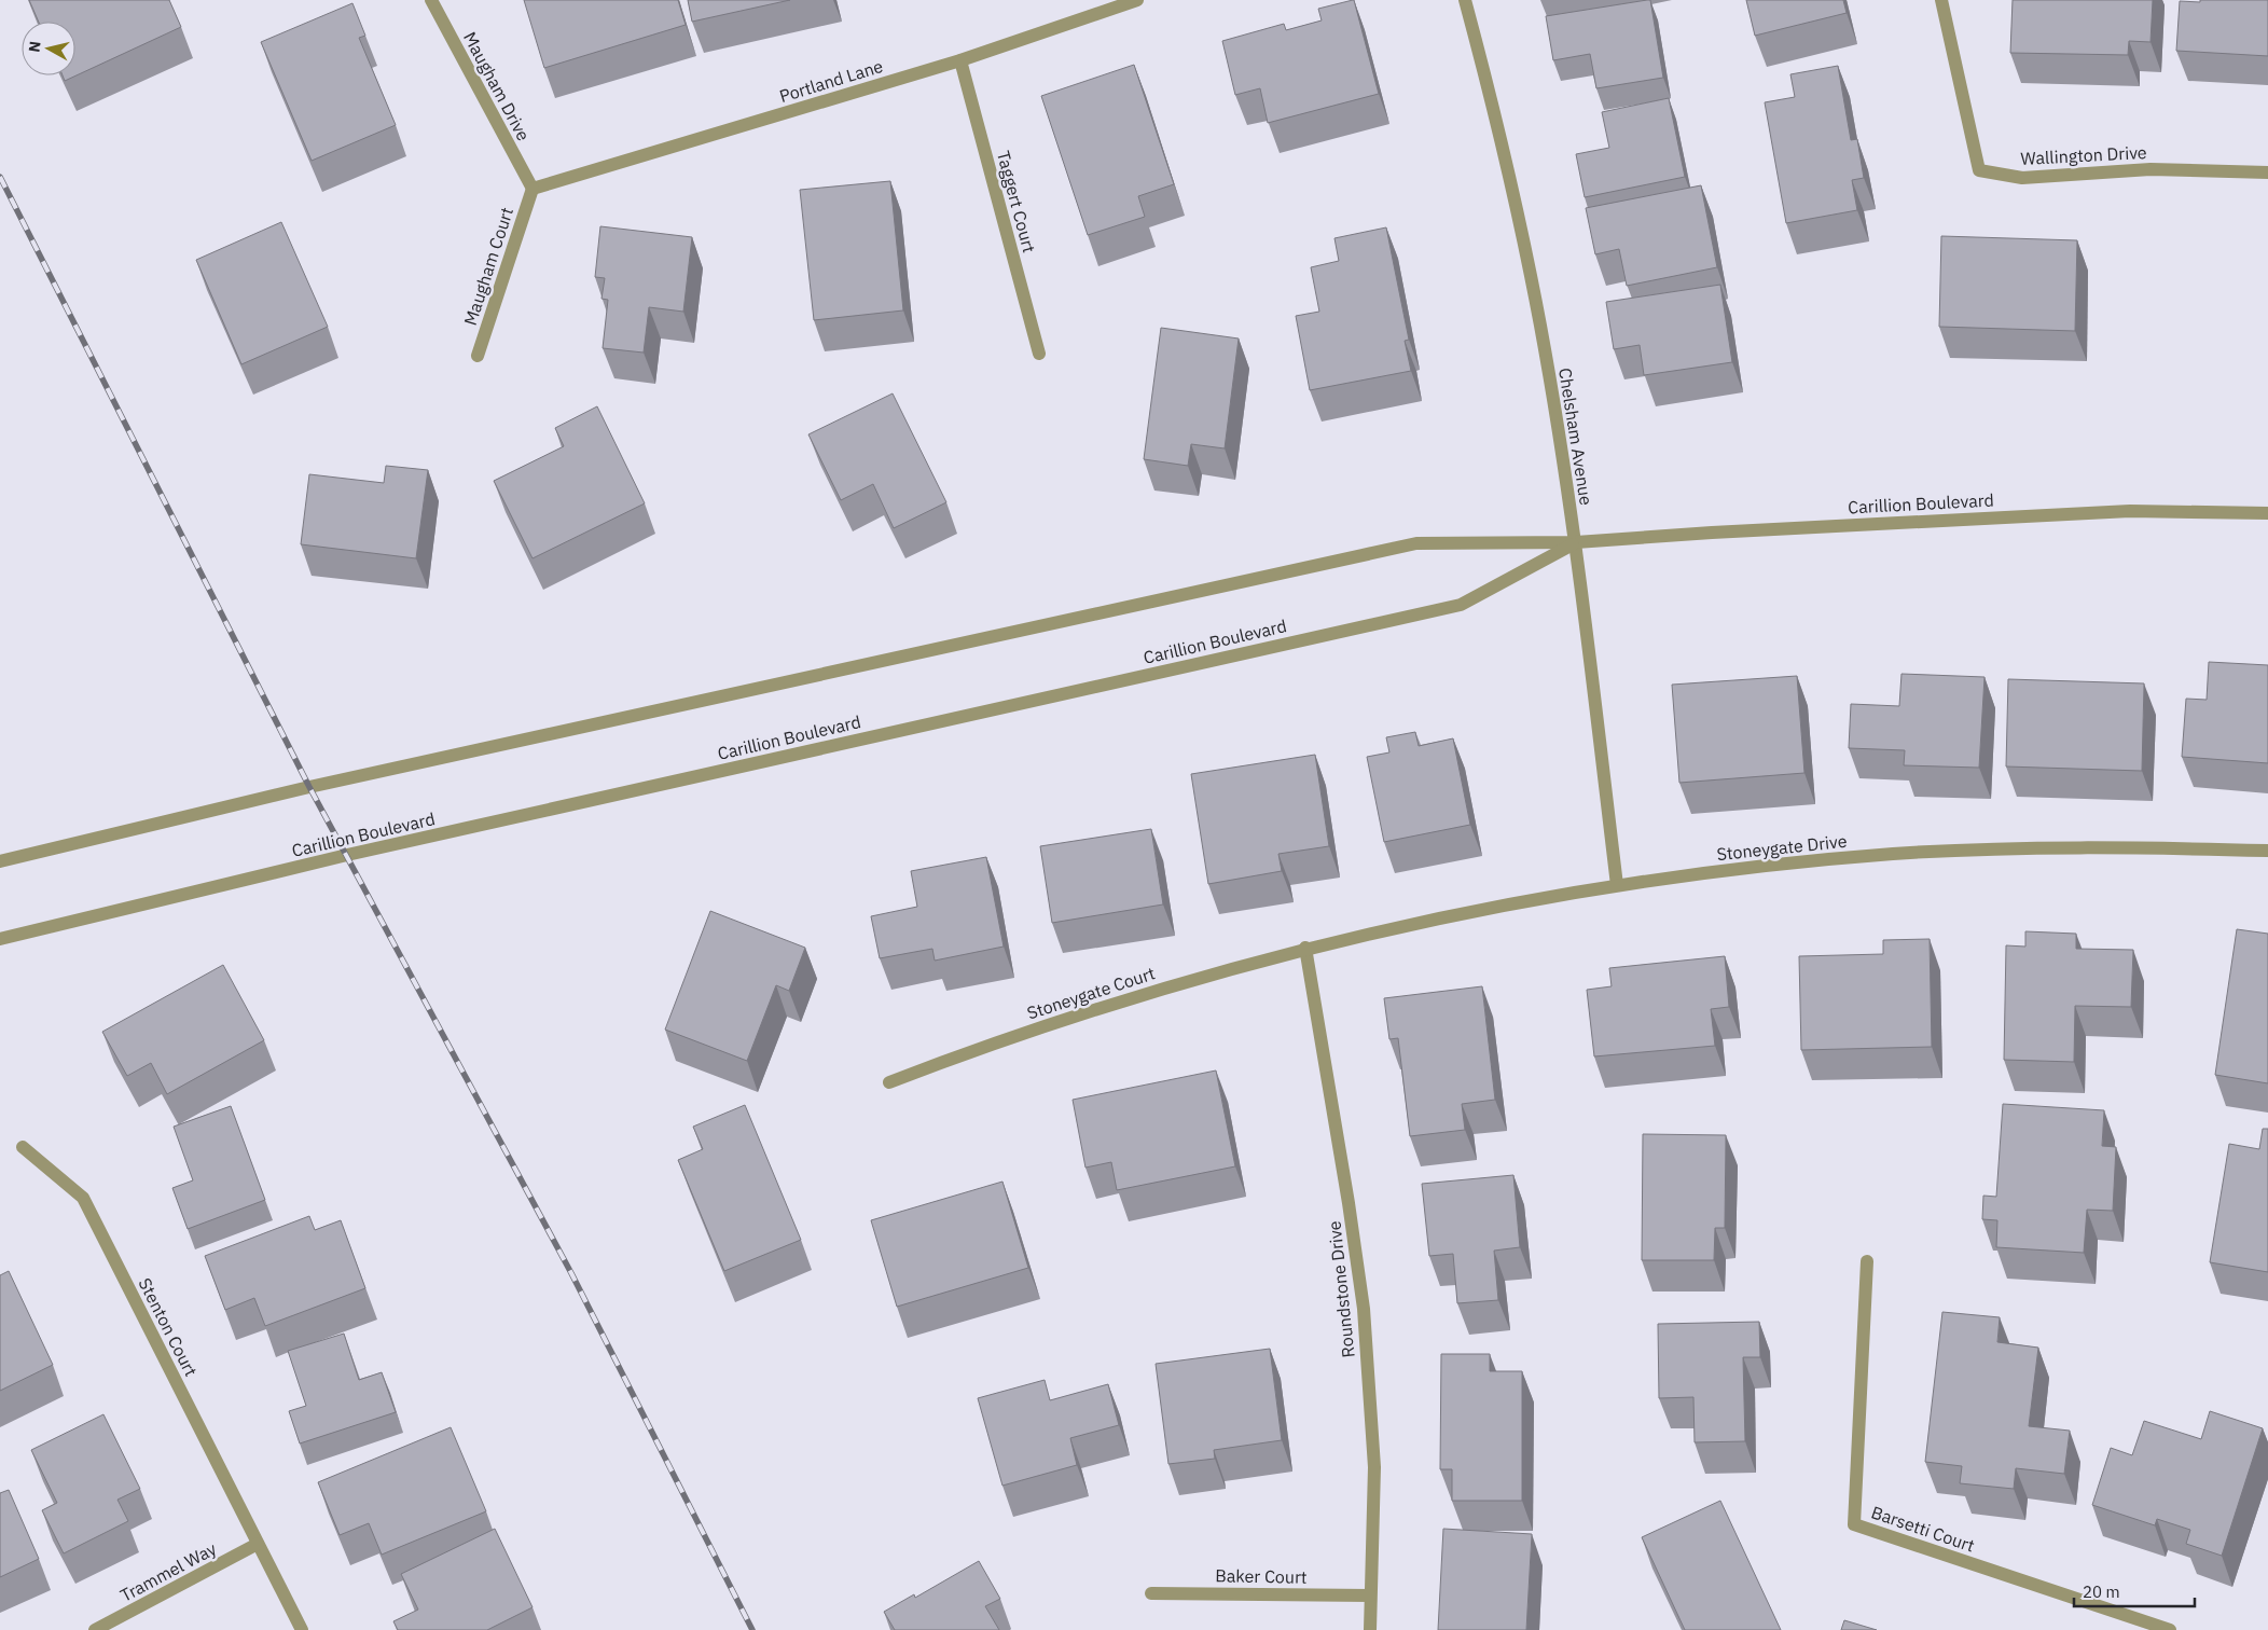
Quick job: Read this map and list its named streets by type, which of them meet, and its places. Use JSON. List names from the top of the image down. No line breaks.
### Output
{"streets":{"street":["Portland Lane","Maugham Drive","Wallington Drive","Taggert Court","Maugham Court","Chelsham Avenue","Carillion Boulevard","Stoneygate Drive","Stoneygate Court","Roundstone Drive","Stenton Court","Barsetti Court","Trammel Way","Baker Court"]},"crossings":[["Portland Lane","Maugham Drive"],["Portland Lane","Taggert Court"],["Portland Lane","Maugham Court"],["Maugham Drive","Maugham Court"],["Chelsham Avenue","Carillion Boulevard"],["Chelsham Avenue","Stoneygate Drive"],["Stoneygate Drive","Stoneygate Court"],["Stoneygate Drive","Roundstone Drive"],["Stoneygate Court","Roundstone Drive"],["Roundstone Drive","Baker Court"],["Stenton Court","Trammel Way"]],"scale_bar":"20 m","north":"left"}
